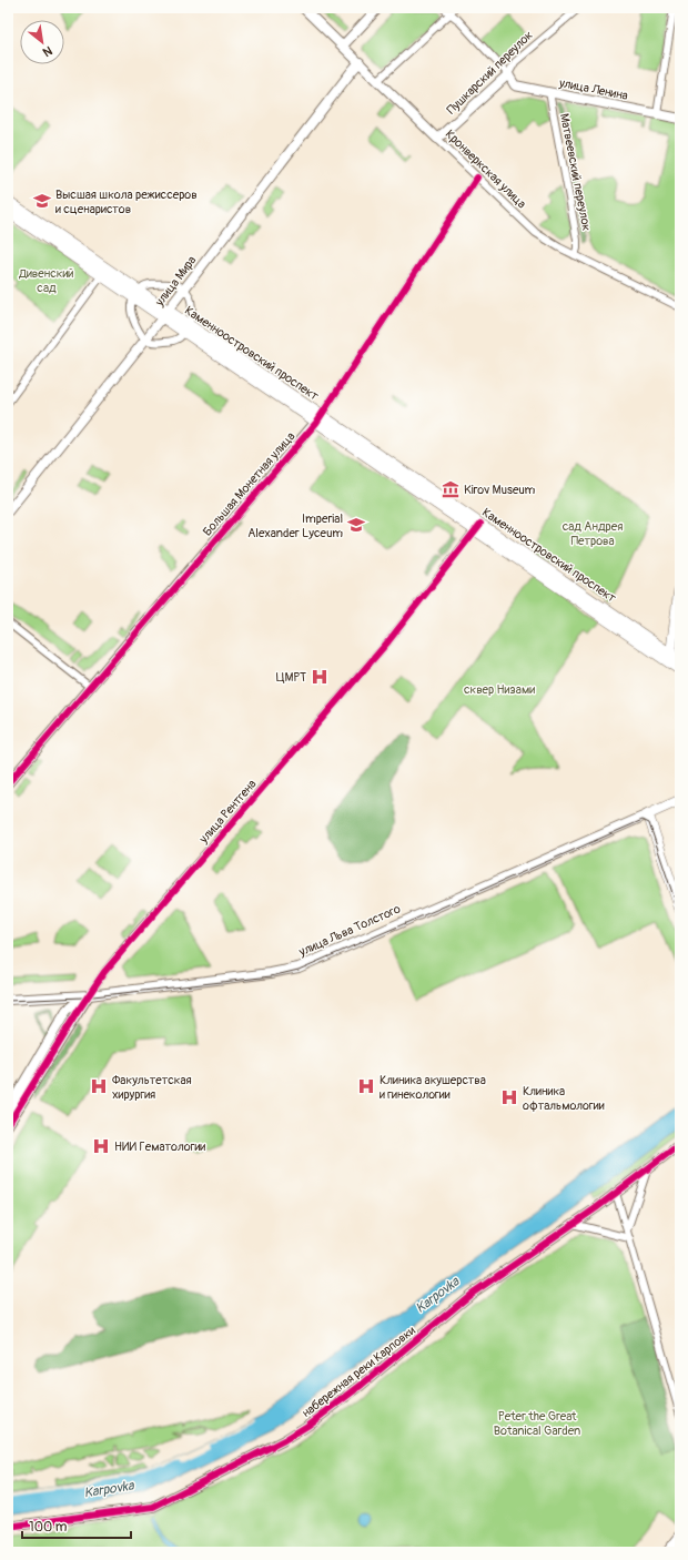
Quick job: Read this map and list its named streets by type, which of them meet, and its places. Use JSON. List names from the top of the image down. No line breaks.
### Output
{"streets":{"main road":["Каменноостровский проспект","улица Льва Толстого"],"street":["Пушкарский переулок","улица Ленина","Кронверкская улица","Матвеевский переулок","улица Мира","Большая Монетная улица","улица Рентгена","набережная реки Карповки"]},"crossings":[["Пушкарский переулок","улица Ленина"],["Пушкарский переулок","Кронверкская улица"],["улица Ленина","Матвеевский переулок"],["Кронверкская улица","Матвеевский переулок"],["Кронверкская улица","улица Мира"],["Кронверкская улица","Большая Монетная улица"],["улица Мира","Каменноостровский проспект"],["Каменноостровский проспект","Большая Монетная улица"],["Каменноостровский проспект","улица Рентгена"],["улица Рентгена","улица Льва Толстого"]],"water":["Karpovka"],"parks":["Дивенский сад","сад Андрея Петрова","сквер Низами","Peter the Great Botanical Garden"],"places":{"school or university":["Высшая школа режиссеров и сценаристов","Imperial Alexander Lyceum"],"museum":["Kirov Museum"],"hospital":["ЦМРТ","Факультетская хирургия","Клиника акушерства и гинекологии","Клиника офтальмологии","НИИ Гематологии"]},"scale_bar":"100 m","north":"bottom right"}
